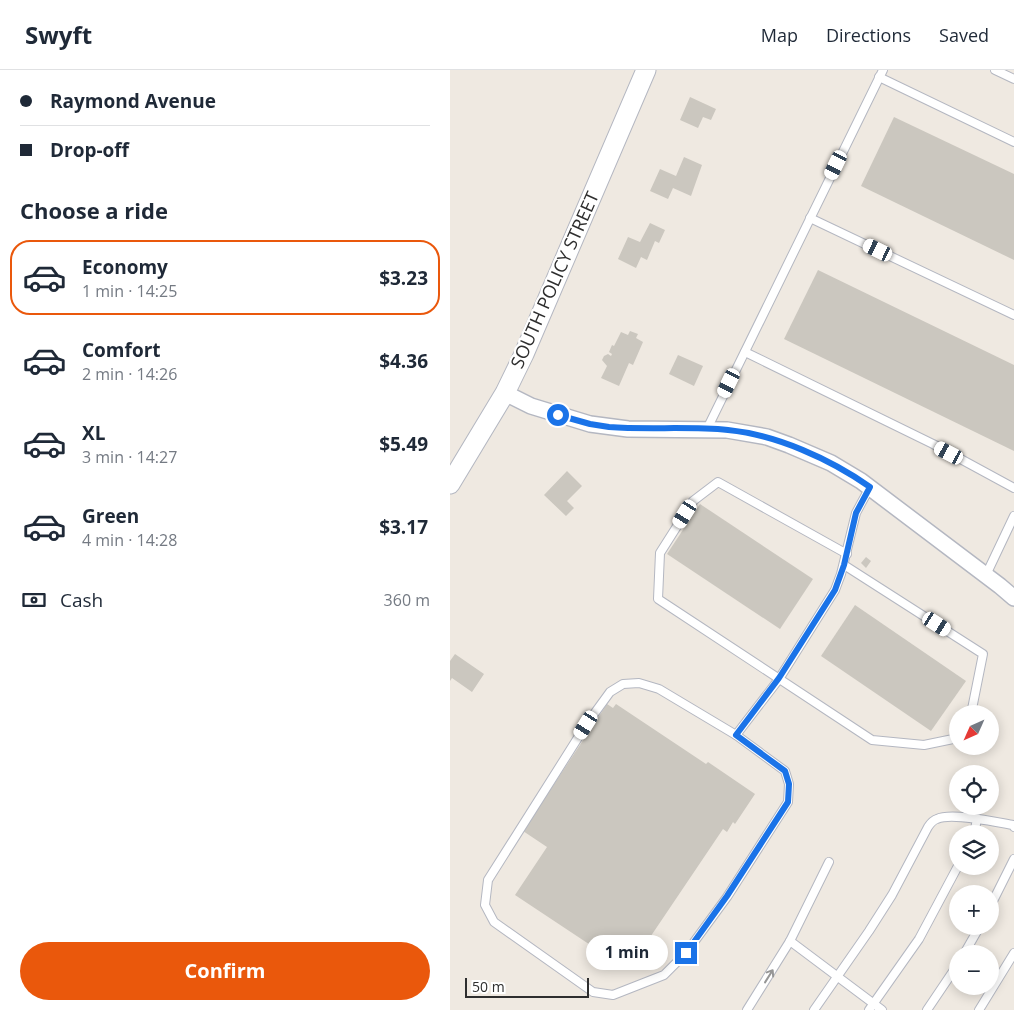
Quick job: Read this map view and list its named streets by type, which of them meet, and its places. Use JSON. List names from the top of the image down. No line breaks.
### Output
{"streets":{"street":["SOUTH POLICY STREET"]},"scale_bar":"50 m","north":"bottom left","page":{"header":"Swyft","nav":["Map","Directions","Saved"],"banner":["Raymond Avenue","Drop-off"],"heading":"Choose a ride","list":[{"name":"Economy","note":"1 min · 14:25","value":"$3.23"},{"name":"Comfort","note":"2 min · 14:26","value":"$4.36"},{"name":"XL","note":"3 min · 14:27","value":"$5.49"},{"name":"Green","note":"4 min · 14:28","value":"$3.17"}],"pay":["Cash","360 m"],"map_buttons":["+","−"],"buttons":"Confirm","bubble":"1 min","scale":"50 m"}}
